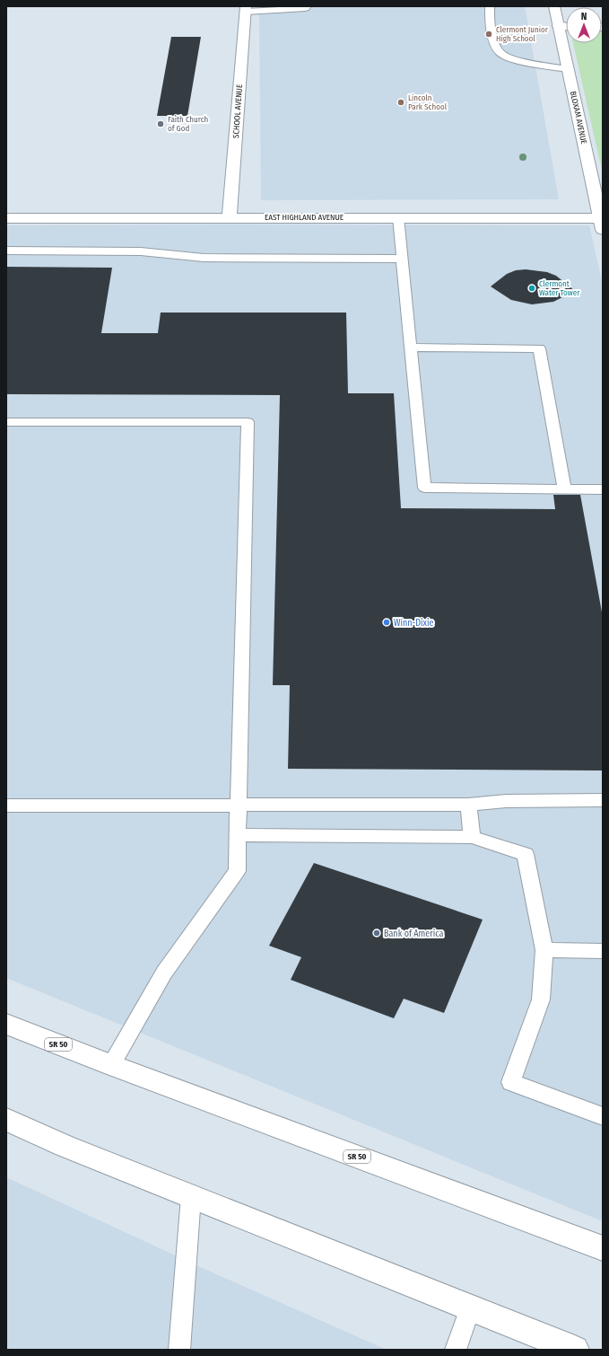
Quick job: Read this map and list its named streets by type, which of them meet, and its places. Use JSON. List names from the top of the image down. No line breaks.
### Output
{"streets":{"main road":["SCHOOL AVENUE","BLOXAM AVENUE","EAST HIGHLAND AVENUE","SR 50"]},"crossings":[["SCHOOL AVENUE","EAST HIGHLAND AVENUE"],["BLOXAM AVENUE","EAST HIGHLAND AVENUE"]],"places":["Clermont Junior High School","Lincoln Park School","Faith Church of God","Clermont Water Tower","Winn-Dixie","Bank of America"],"north":"top"}
